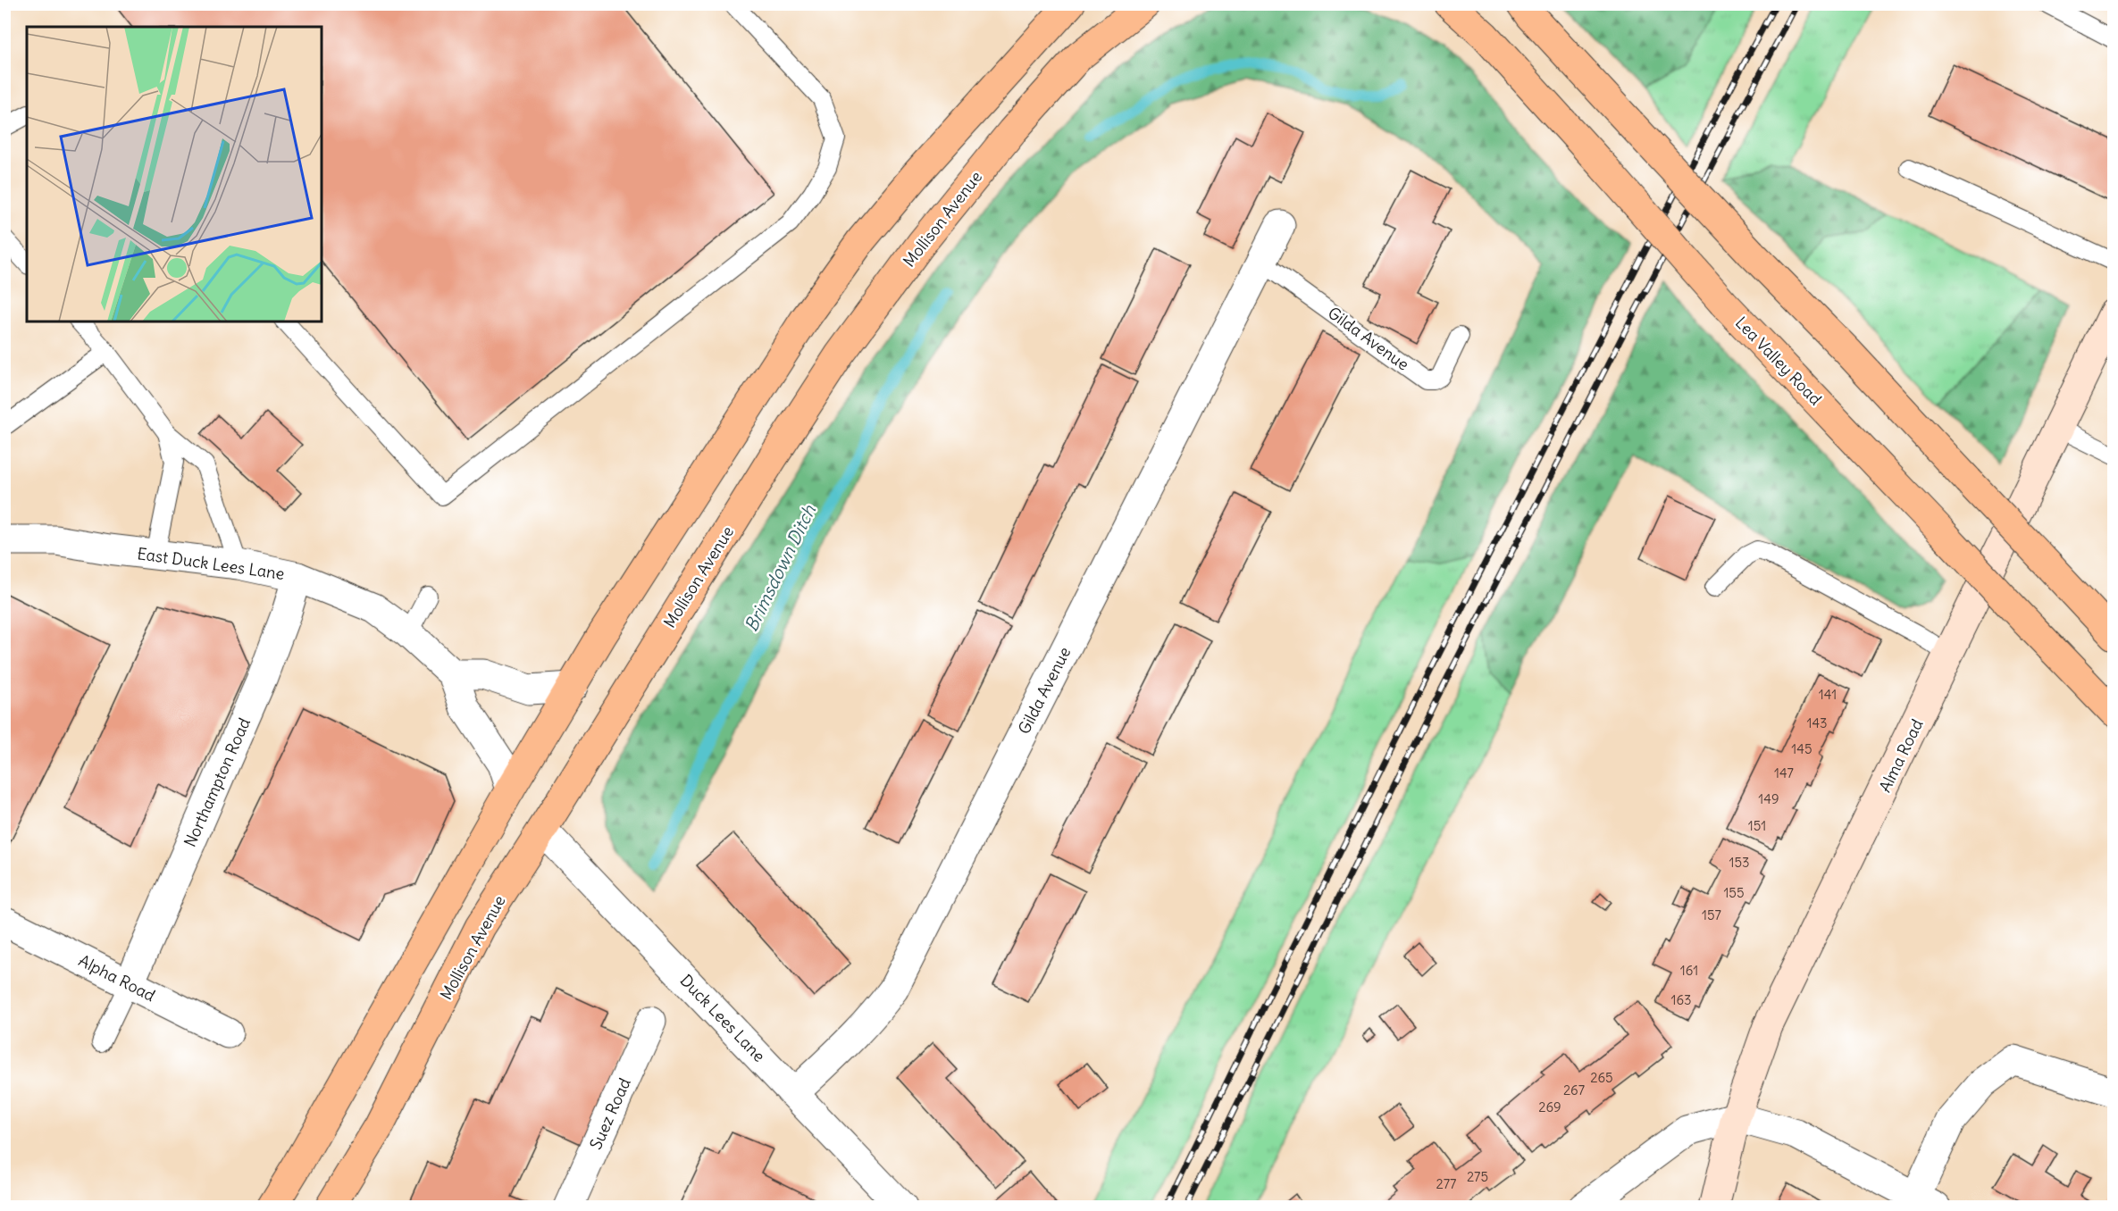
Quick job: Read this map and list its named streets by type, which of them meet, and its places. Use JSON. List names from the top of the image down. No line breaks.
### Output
{"streets":{"main road":["Mollison Avenue","Lea Valley Road"],"street":["Gilda Avenue","East Duck Lees Lane","Alma Road","Northampton Road","Alpha Road","Duck Lees Lane","Suez Road"]},"crossings":[["Mollison Avenue","Duck Lees Lane"],["Gilda Avenue","Duck Lees Lane"],["East Duck Lees Lane","Northampton Road"],["Northampton Road","Alpha Road"]],"water":["Brimsdown Ditch"],"house_numbers":["141","143","145","147","149","151","153","155","157","161","163","265","267","269","275","277"]}
